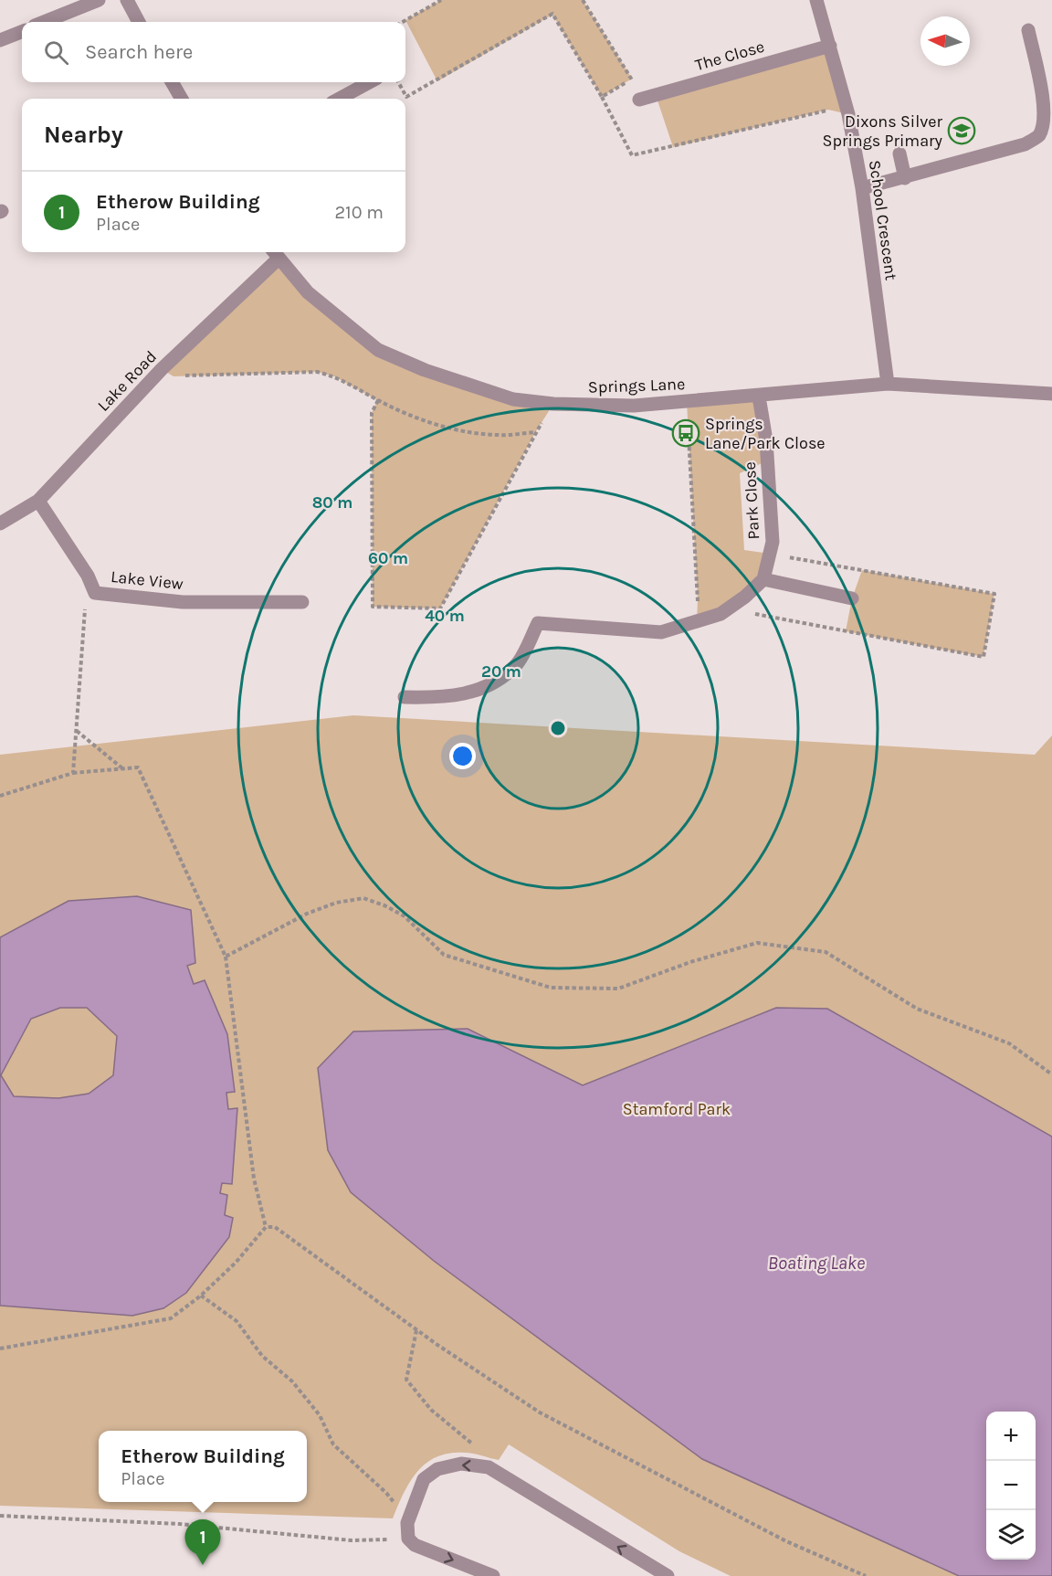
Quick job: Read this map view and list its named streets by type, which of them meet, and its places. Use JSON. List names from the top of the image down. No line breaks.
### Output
{"streets":{"street":["The Close","School Crescent","Lake Road","Springs Lane","Park Close","Lake View"]},"crossings":[["The Close","School Crescent"],["School Crescent","Springs Lane"],["Lake Road","Springs Lane"],["Lake Road","Lake View"],["Springs Lane","Park Close"]],"water":["Boating Lake"],"parks":["Stamford Park"],"places":{"school or university":["Dixons Silver Springs Primary"],"bus stop":["Springs Lane/Park Close"]},"north":"left","page":{"search":"Search here","heading":"Nearby","list":[{"mark":"1","name":"Etherow Building","note":"Place","value":"210 m"}],"map_buttons":["+","−"],"popup":["Etherow Building","Place"],"pins":"1"},"rings":["80 m","60 m","40 m","20 m"]}
